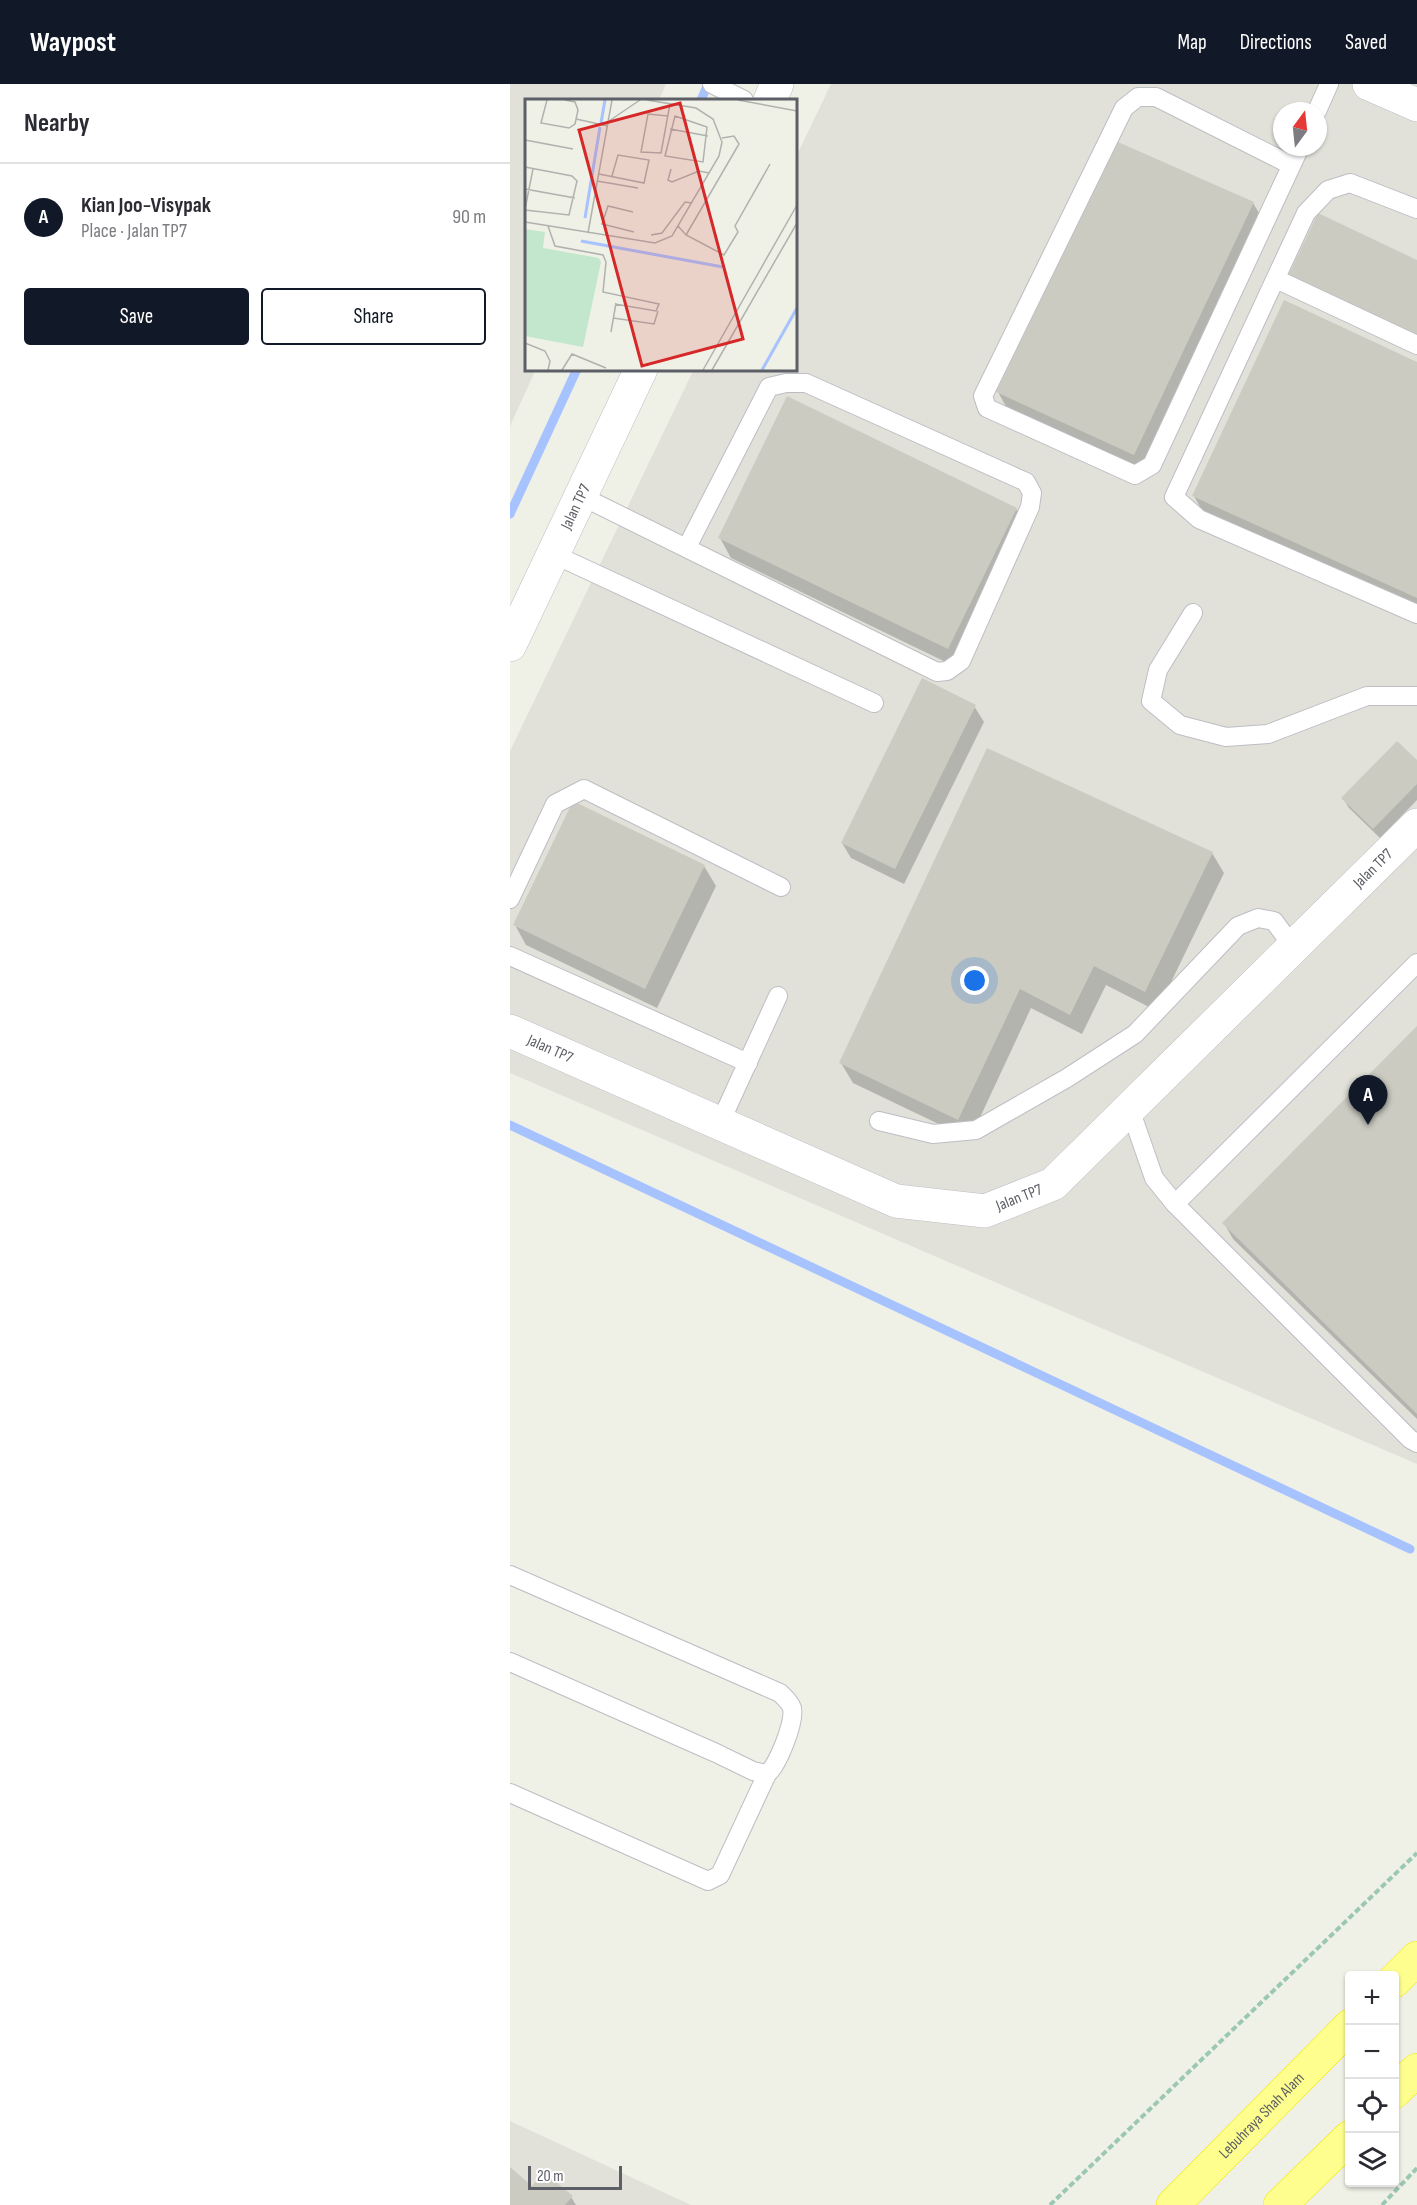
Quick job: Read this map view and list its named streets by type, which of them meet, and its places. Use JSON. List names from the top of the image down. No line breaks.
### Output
{"streets":{"highway":["Lebuhraya Shah Alam"],"street":["Jalan TP7"]},"scale_bar":"20 m","north":"top","page":{"header":"Waypost","nav":["Map","Directions","Saved"],"heading":"Nearby","list":[{"mark":"A","name":"Kian Joo-Visypak","note":"Place · Jalan TP7","value":"90 m"}],"buttons":["Save","Share"],"pins":"A","map_buttons":["+","−"],"scale":"20 m"}}
